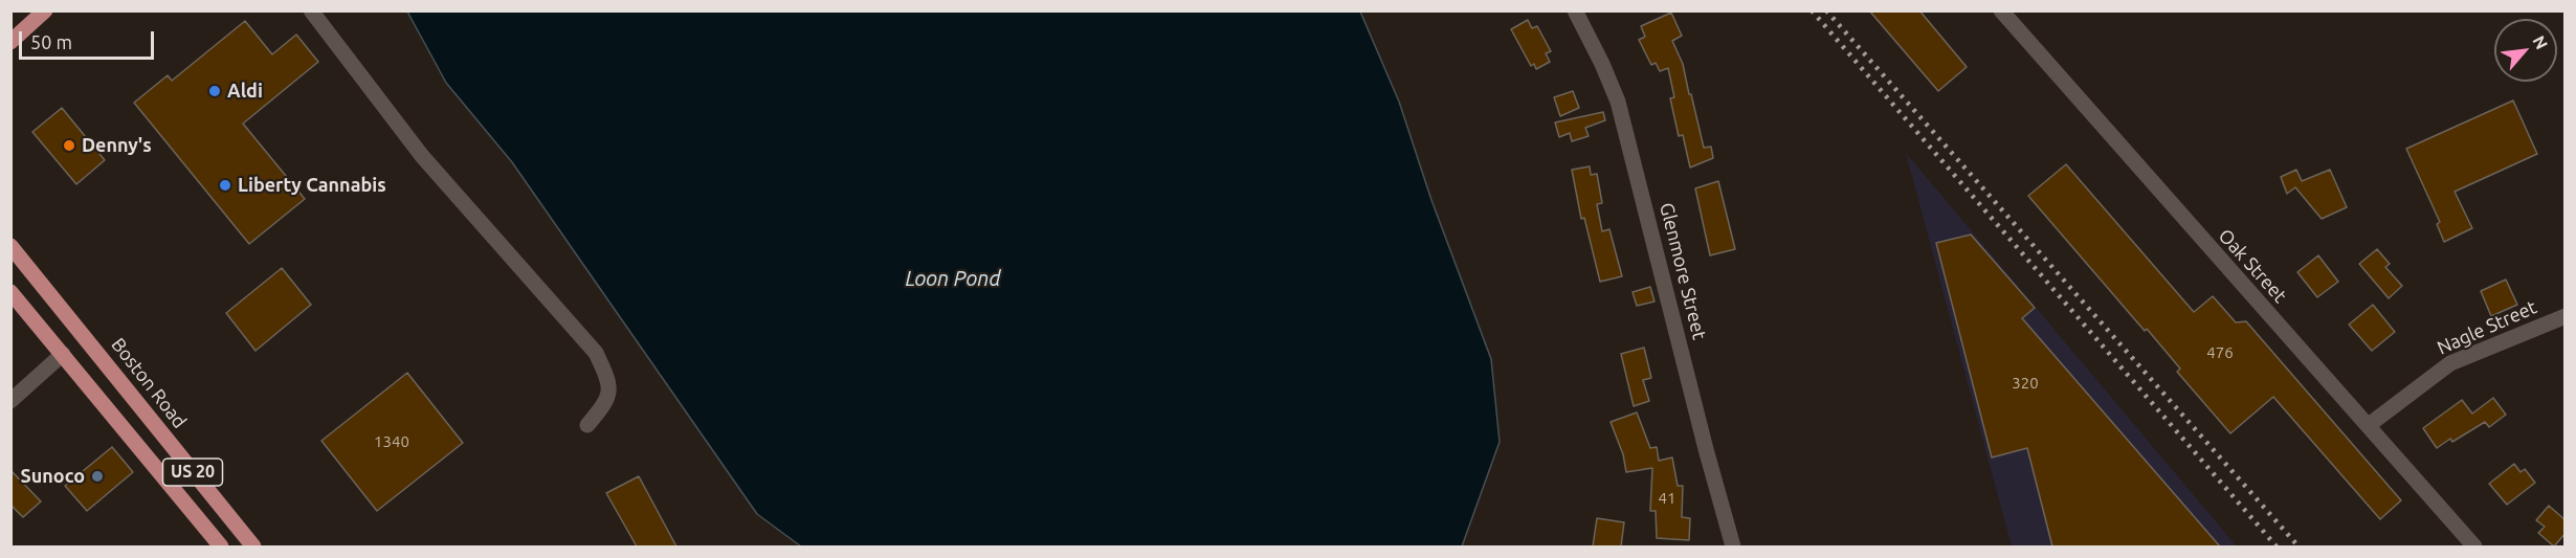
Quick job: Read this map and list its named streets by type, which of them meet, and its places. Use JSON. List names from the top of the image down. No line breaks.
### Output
{"streets":{"main road":["Boston Road","US 20"],"street":["Oak Street","Glenmore Street","Nagle Street"]},"crossings":[["Oak Street","Nagle Street"]],"water":["Loon Pond"],"places":["Aldi","Denny's","Liberty Cannabis","Sunoco"],"house_numbers":["476","320","1340","41"],"scale_bar":"50 m","north":"top right"}
